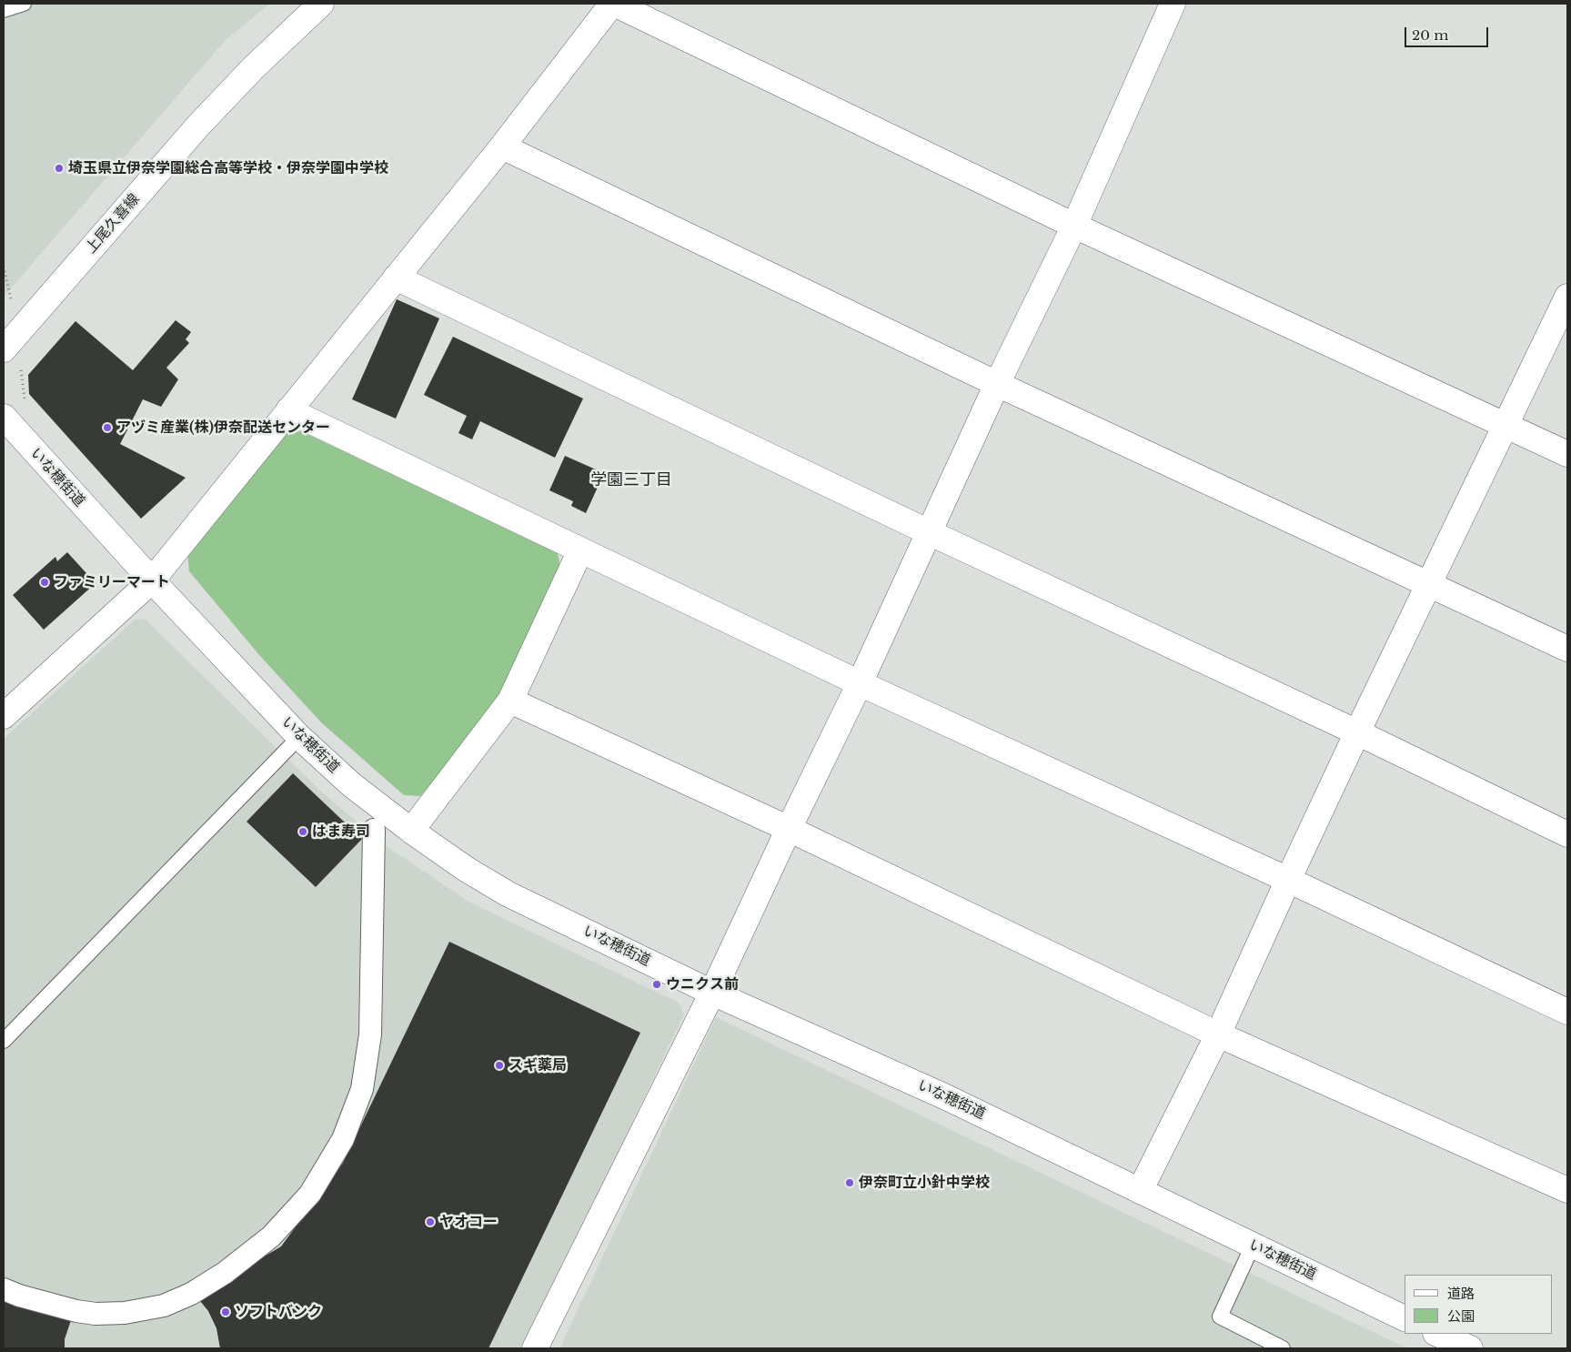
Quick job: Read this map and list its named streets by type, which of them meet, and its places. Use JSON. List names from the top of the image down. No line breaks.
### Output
{"streets":{"street":["上尾久喜線","いな穂街道"]},"districts":["学園三丁目"],"places":["埼玉県立伊奈学園総合高等学校・伊奈学園中学校","アヅミ産業(株)伊奈配送センター","ファミリーマート","はま寿司","ウニクス前","スギ薬局","伊奈町立小針中学校","ヤオコー","ソフトバンク"],"legend":["道路","公園"],"scale_bar":"20 m"}
